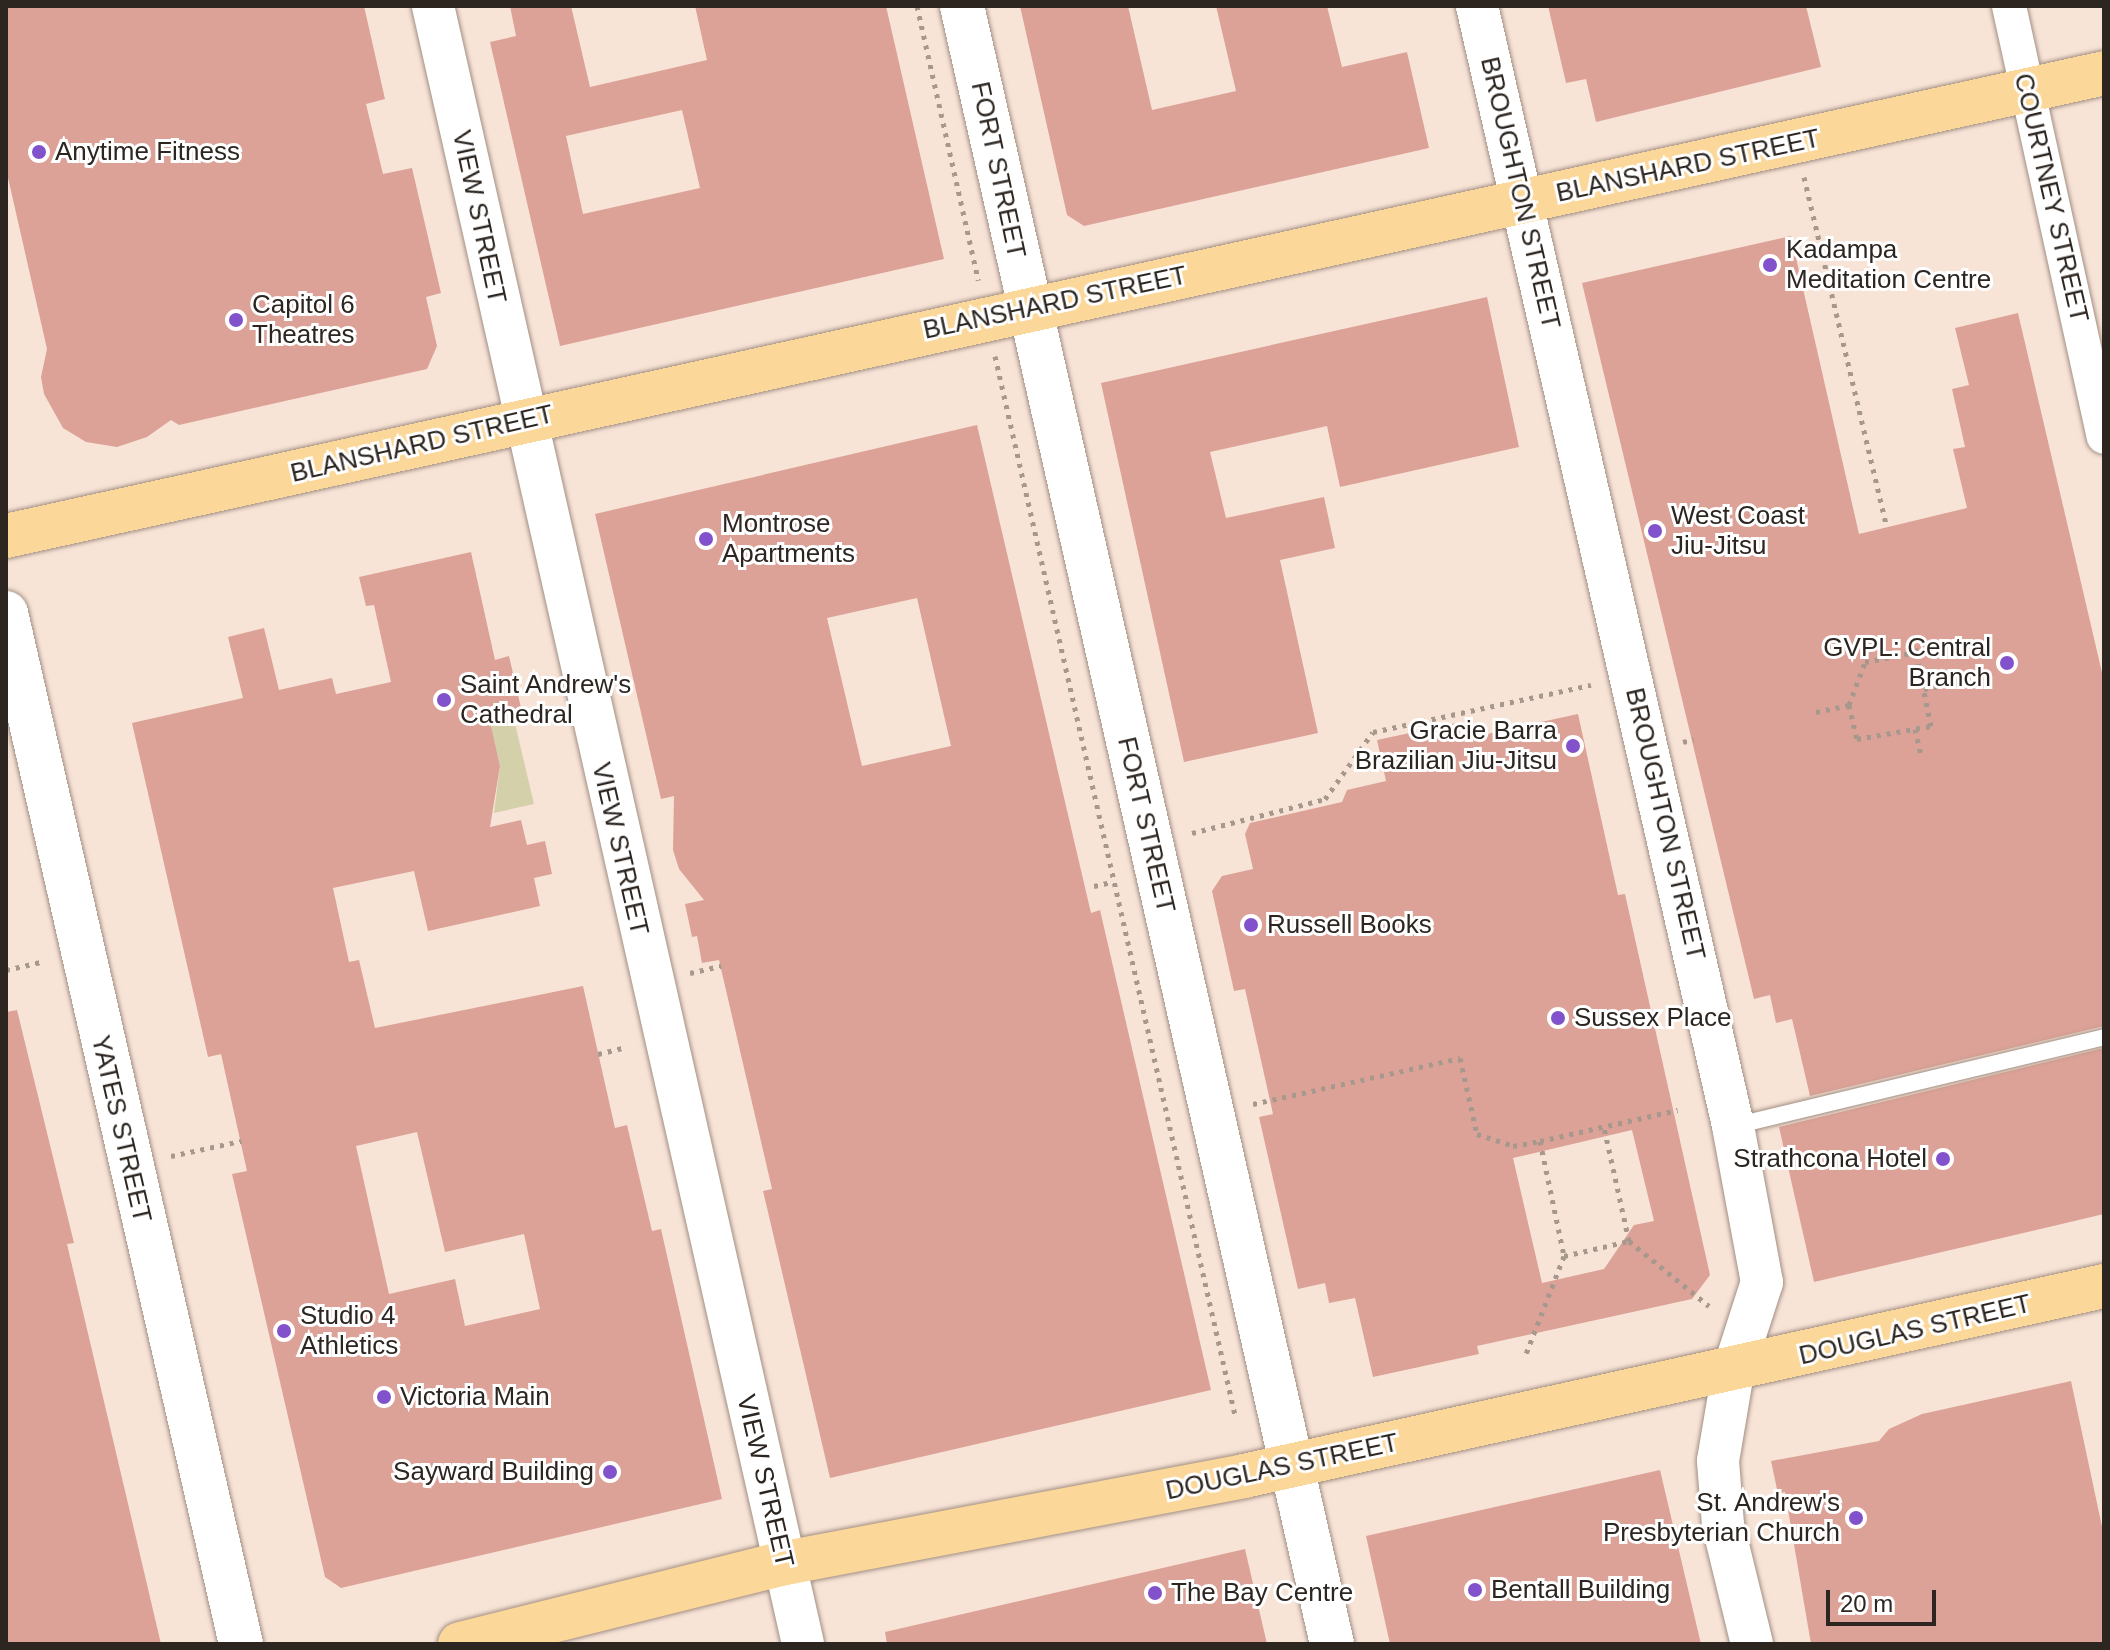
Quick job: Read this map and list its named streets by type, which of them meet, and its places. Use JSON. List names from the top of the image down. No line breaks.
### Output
{"streets":{"main road":["BLANSHARD STREET","FORT STREET","YATES STREET","DOUGLAS STREET"],"street":["BROUGHTON STREET","COURTNEY STREET","VIEW STREET"]},"crossings":[["BLANSHARD STREET","FORT STREET"],["BLANSHARD STREET","BROUGHTON STREET"],["BLANSHARD STREET","COURTNEY STREET"],["BLANSHARD STREET","VIEW STREET"],["FORT STREET","DOUGLAS STREET"],["BROUGHTON STREET","DOUGLAS STREET"],["VIEW STREET","DOUGLAS STREET"]],"places":["Anytime Fitness","Kadampa Meditation Centre","Capitol 6 Theatres","West Coast Jiu-Jitsu","Montrose Apartments","GVPL: Central Branch","Saint Andrew's Cathedral","Gracie Barra Brazilian Jiu-Jitsu","Russell Books","Sussex Place","Strathcona Hotel","Studio 4 Athletics","Victoria Main","Sayward Building","St. Andrew's Presbyterian Church","Bentall Building","The Bay Centre"],"scale_bar":"20 m"}
